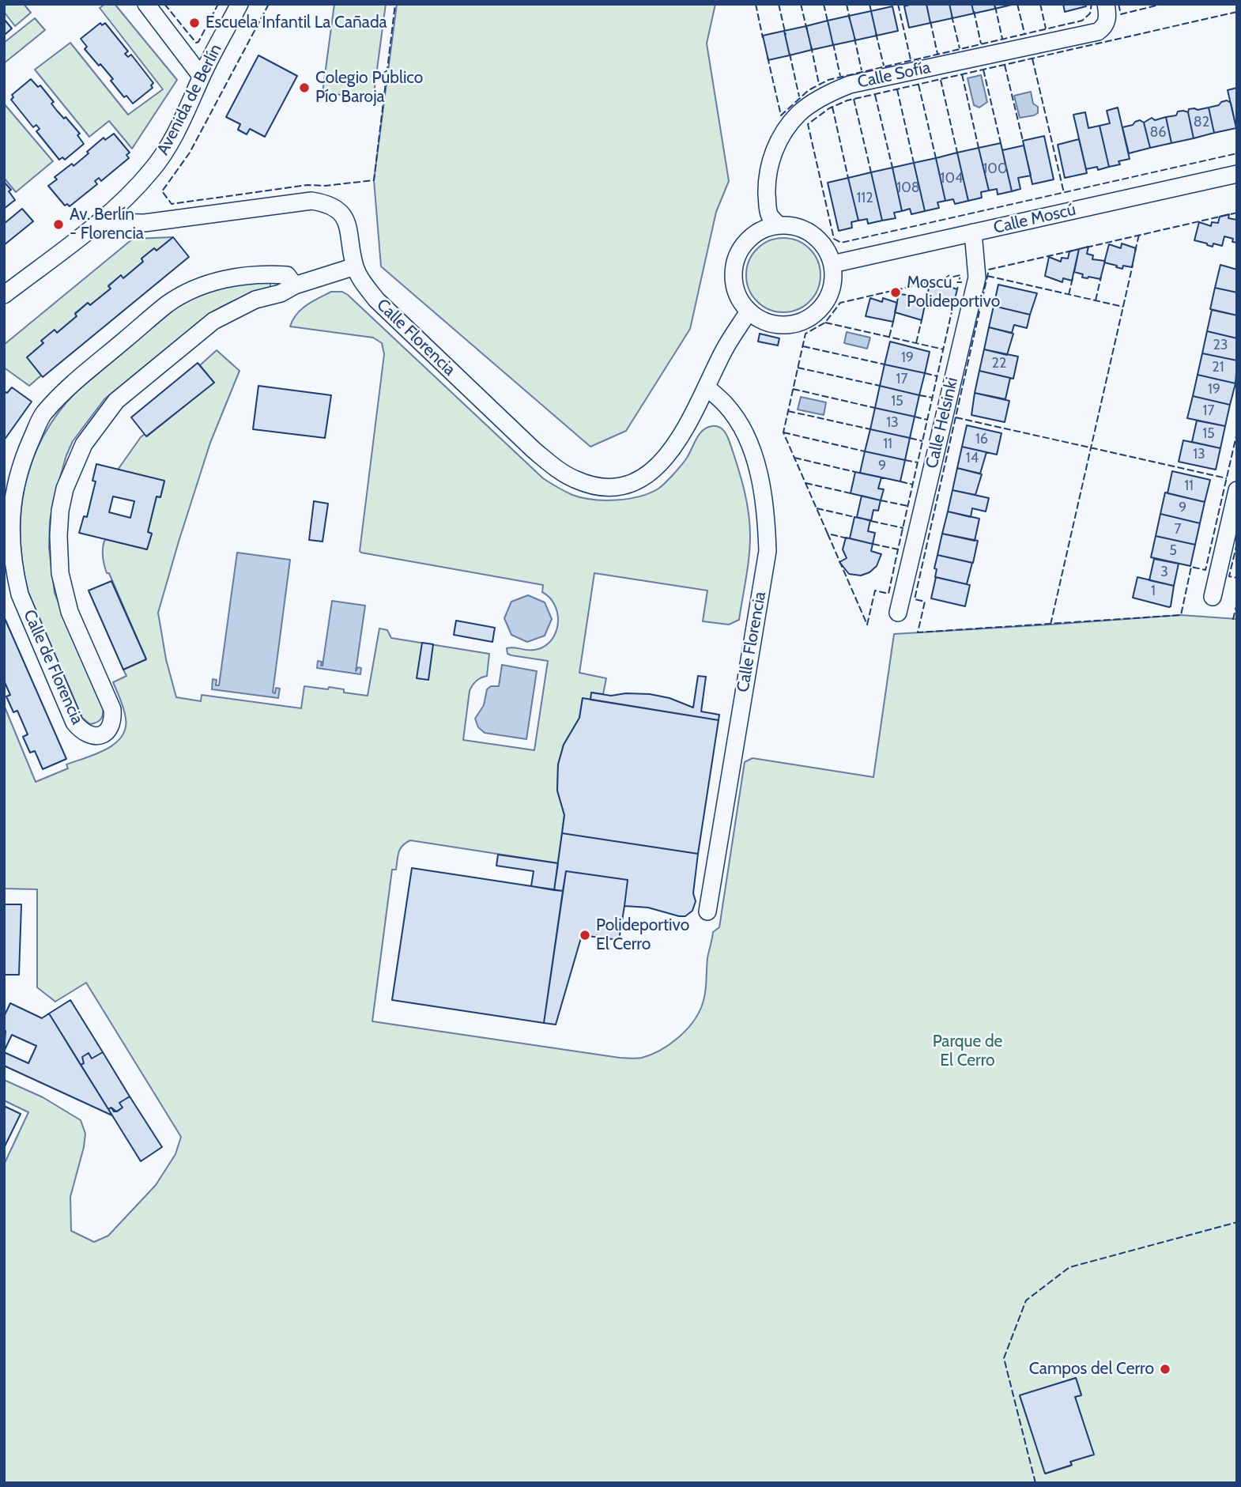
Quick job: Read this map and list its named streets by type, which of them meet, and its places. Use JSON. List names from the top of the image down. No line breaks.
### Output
{"streets":{"street":["Calle Sofía","Avenida de Berlín","Calle Moscú","Calle Florencia","Calle Helsinki","Calle de Florencia"]},"crossings":[["Calle Sofía","Calle Moscú"],["Calle Sofía","Calle Florencia"],["Avenida de Berlín","Calle Florencia"],["Calle Moscú","Calle Florencia"],["Calle Moscú","Calle Helsinki"],["Calle Florencia","Calle de Florencia"]],"parks":["Parque de El Cerro"],"places":["Escuela Infantil La Cañada","Colegio Público Pío Baroja","Av. Berlín - Florencia","Moscú - Polideportivo","Polideportivo El Cerro","Campos del Cerro"],"house_numbers":["82","86","100","104","108","112","23","19","22","21","17","19","15","17","13","15","16","11","13","14","9","11","9","7","5","3","1"]}
